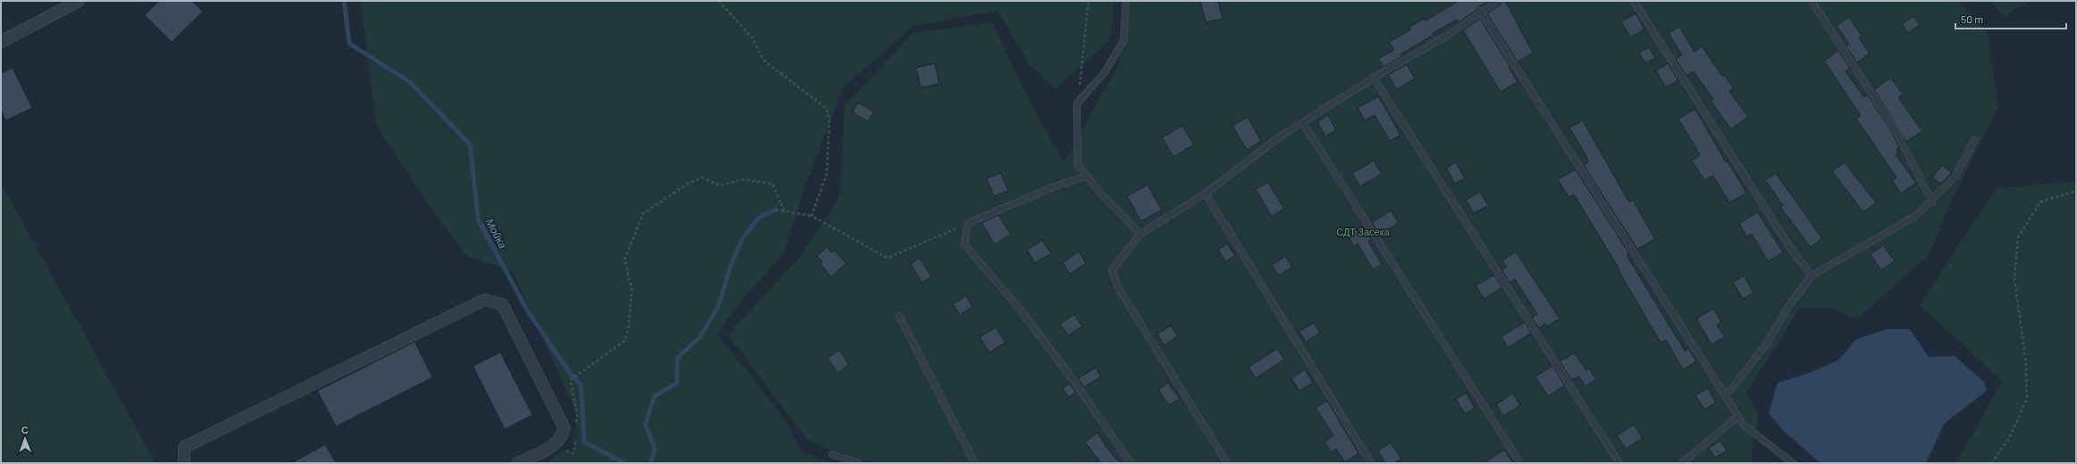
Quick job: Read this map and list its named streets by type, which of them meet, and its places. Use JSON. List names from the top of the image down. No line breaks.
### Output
{"water":["Мойка"],"parks":["СДТ Засека"],"scale_bar":"50 m","north":"top"}
